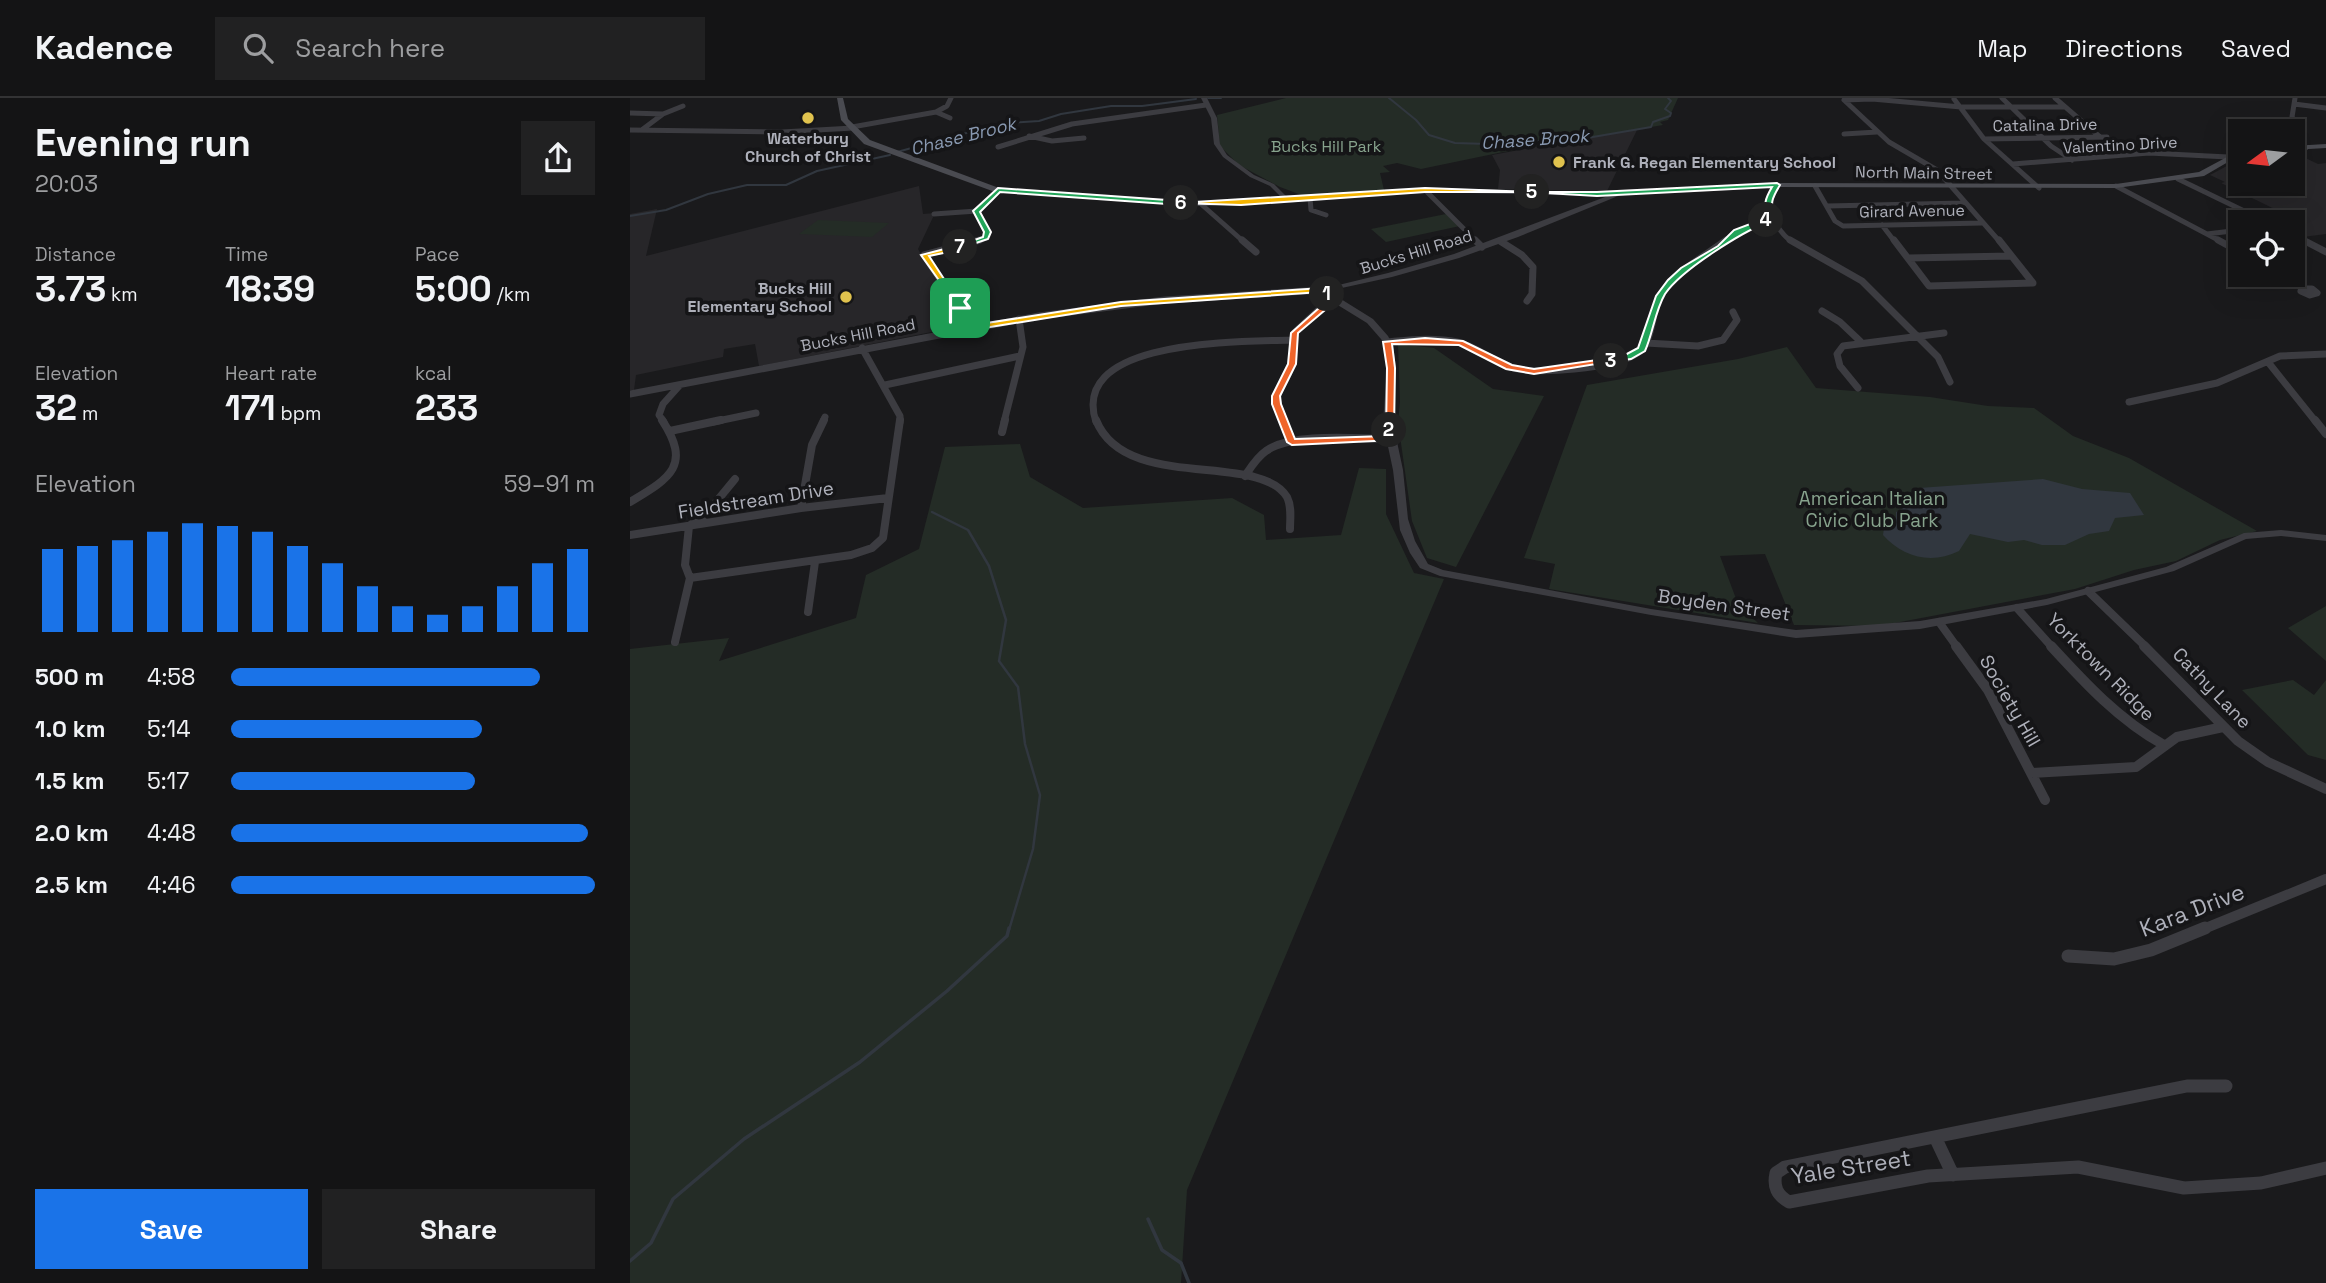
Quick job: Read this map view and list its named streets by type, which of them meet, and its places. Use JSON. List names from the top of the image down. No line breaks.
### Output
{"streets":{"main road":["North Main Street"],"street":["Catalina Drive","Valentino Drive","Girard Avenue","Bucks Hill Road","Fieldstream Drive","Boyden Street","Yorktown Ridge","Cathy Lane","Society Hill","Kara Drive","Yale Street"]},"crossings":[["Valentino Drive","North Main Street"],["North Main Street","Bucks Hill Road"],["Boyden Street","Yorktown Ridge"],["Boyden Street","Cathy Lane"],["Boyden Street","Society Hill"]],"water":["Chase Brook"],"parks":["Bucks Hill Park","American Italian Civic Club Park"],"places":["Waterbury Church of Christ","Frank G. Regan Elementary School","Bucks Hill Elementary School"],"north":"left","page":{"header":"Kadence","search":"Search here","nav":["Map","Directions","Saved"],"heading":["Evening run","20:03"],"pins":["5","6","4","7","1","3","2"],"stats":[["Distance","3.73 km"],["Time","18:39"],["Pace","5:00 /km"],["Elevation","32 m"],["Heart rate","171 bpm"],["kcal","233"]],"chart":["Elevation","59–91 m"],"list":[{"name":"500 m","note":"4:58"},{"name":"1.0 km","note":"5:14"},{"name":"1.5 km","note":"5:17"},{"name":"2.0 km","note":"4:48"},{"name":"2.5 km","note":"4:46"}],"buttons":["Save","Share"]}}
